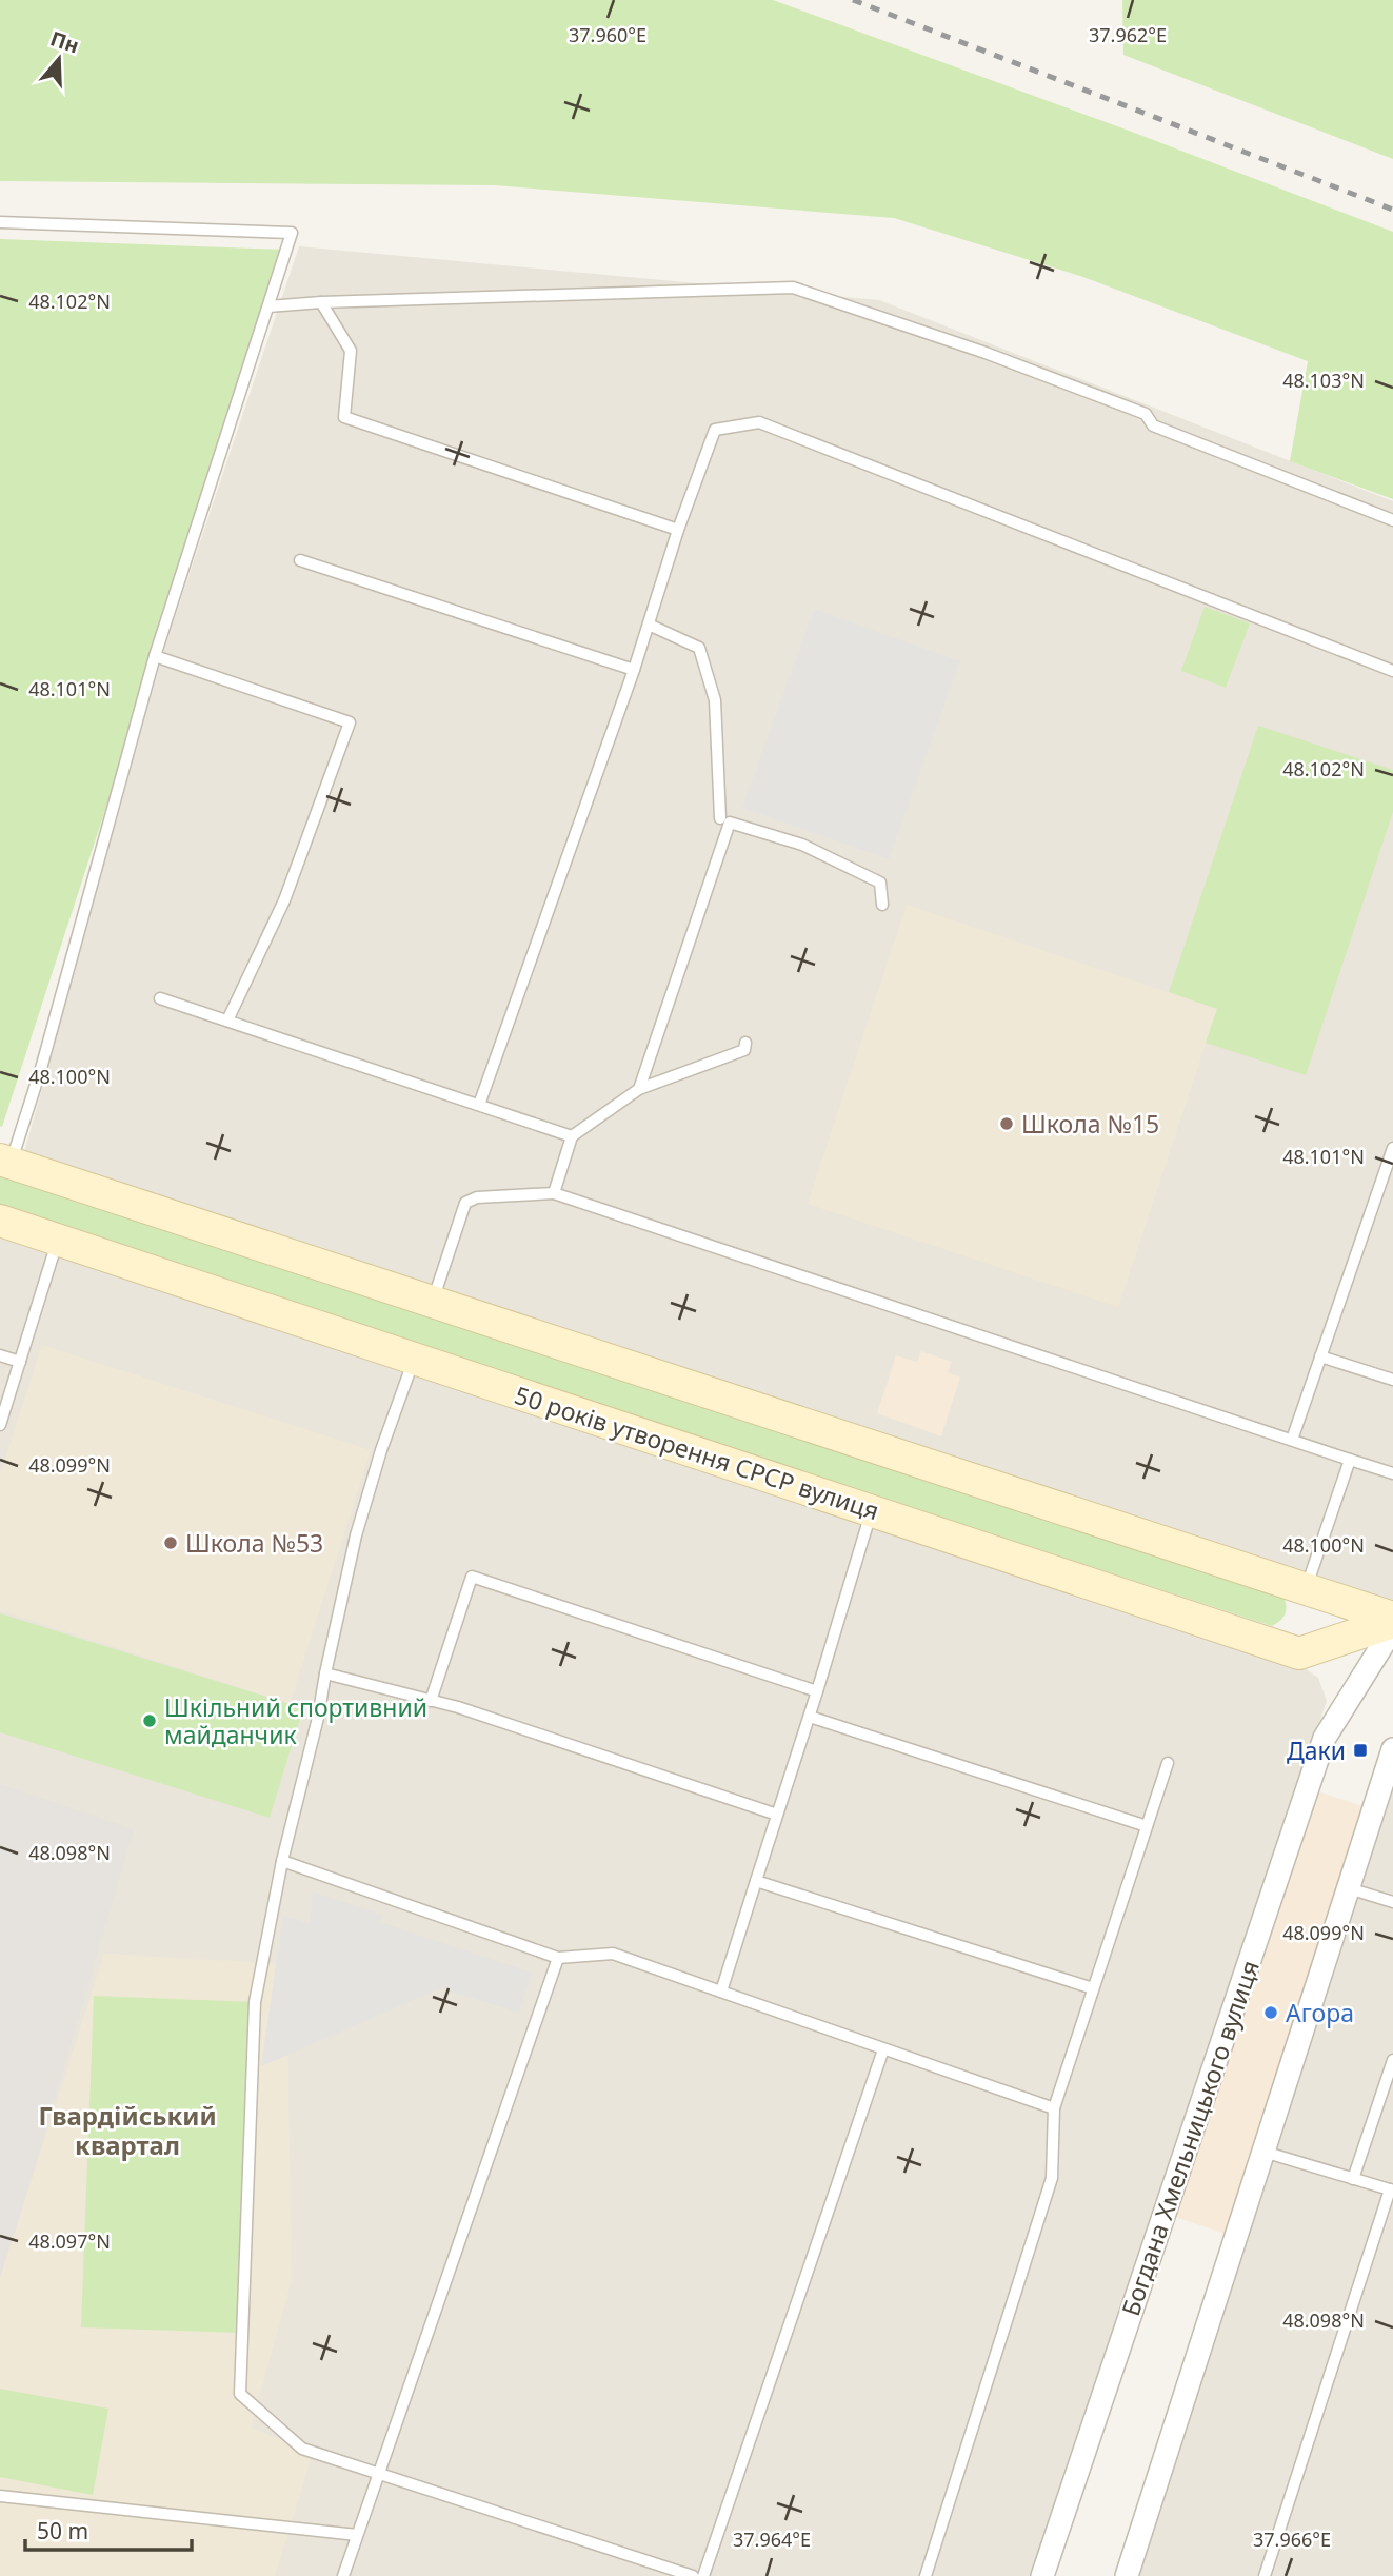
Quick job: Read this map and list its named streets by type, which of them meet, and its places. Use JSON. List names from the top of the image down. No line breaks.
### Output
{"streets":{"main road":["50 років утворення СРСР вулиця"],"street":["Богдана Хмельницького вулиця"]},"districts":["Гвардійський квартал"],"places":{"other":["Школа №15","Школа №53","Шкільний спортивний майданчик","Агора"],"transit":["Даки"]},"scale_bar":"50 m","north":"top","coordinates":["37.960°E","37.962°E","48.102°N","48.103°N","48.101°N","48.100°N","48.099°N","48.098°N","48.097°N","37.964°E","37.966°E"]}
